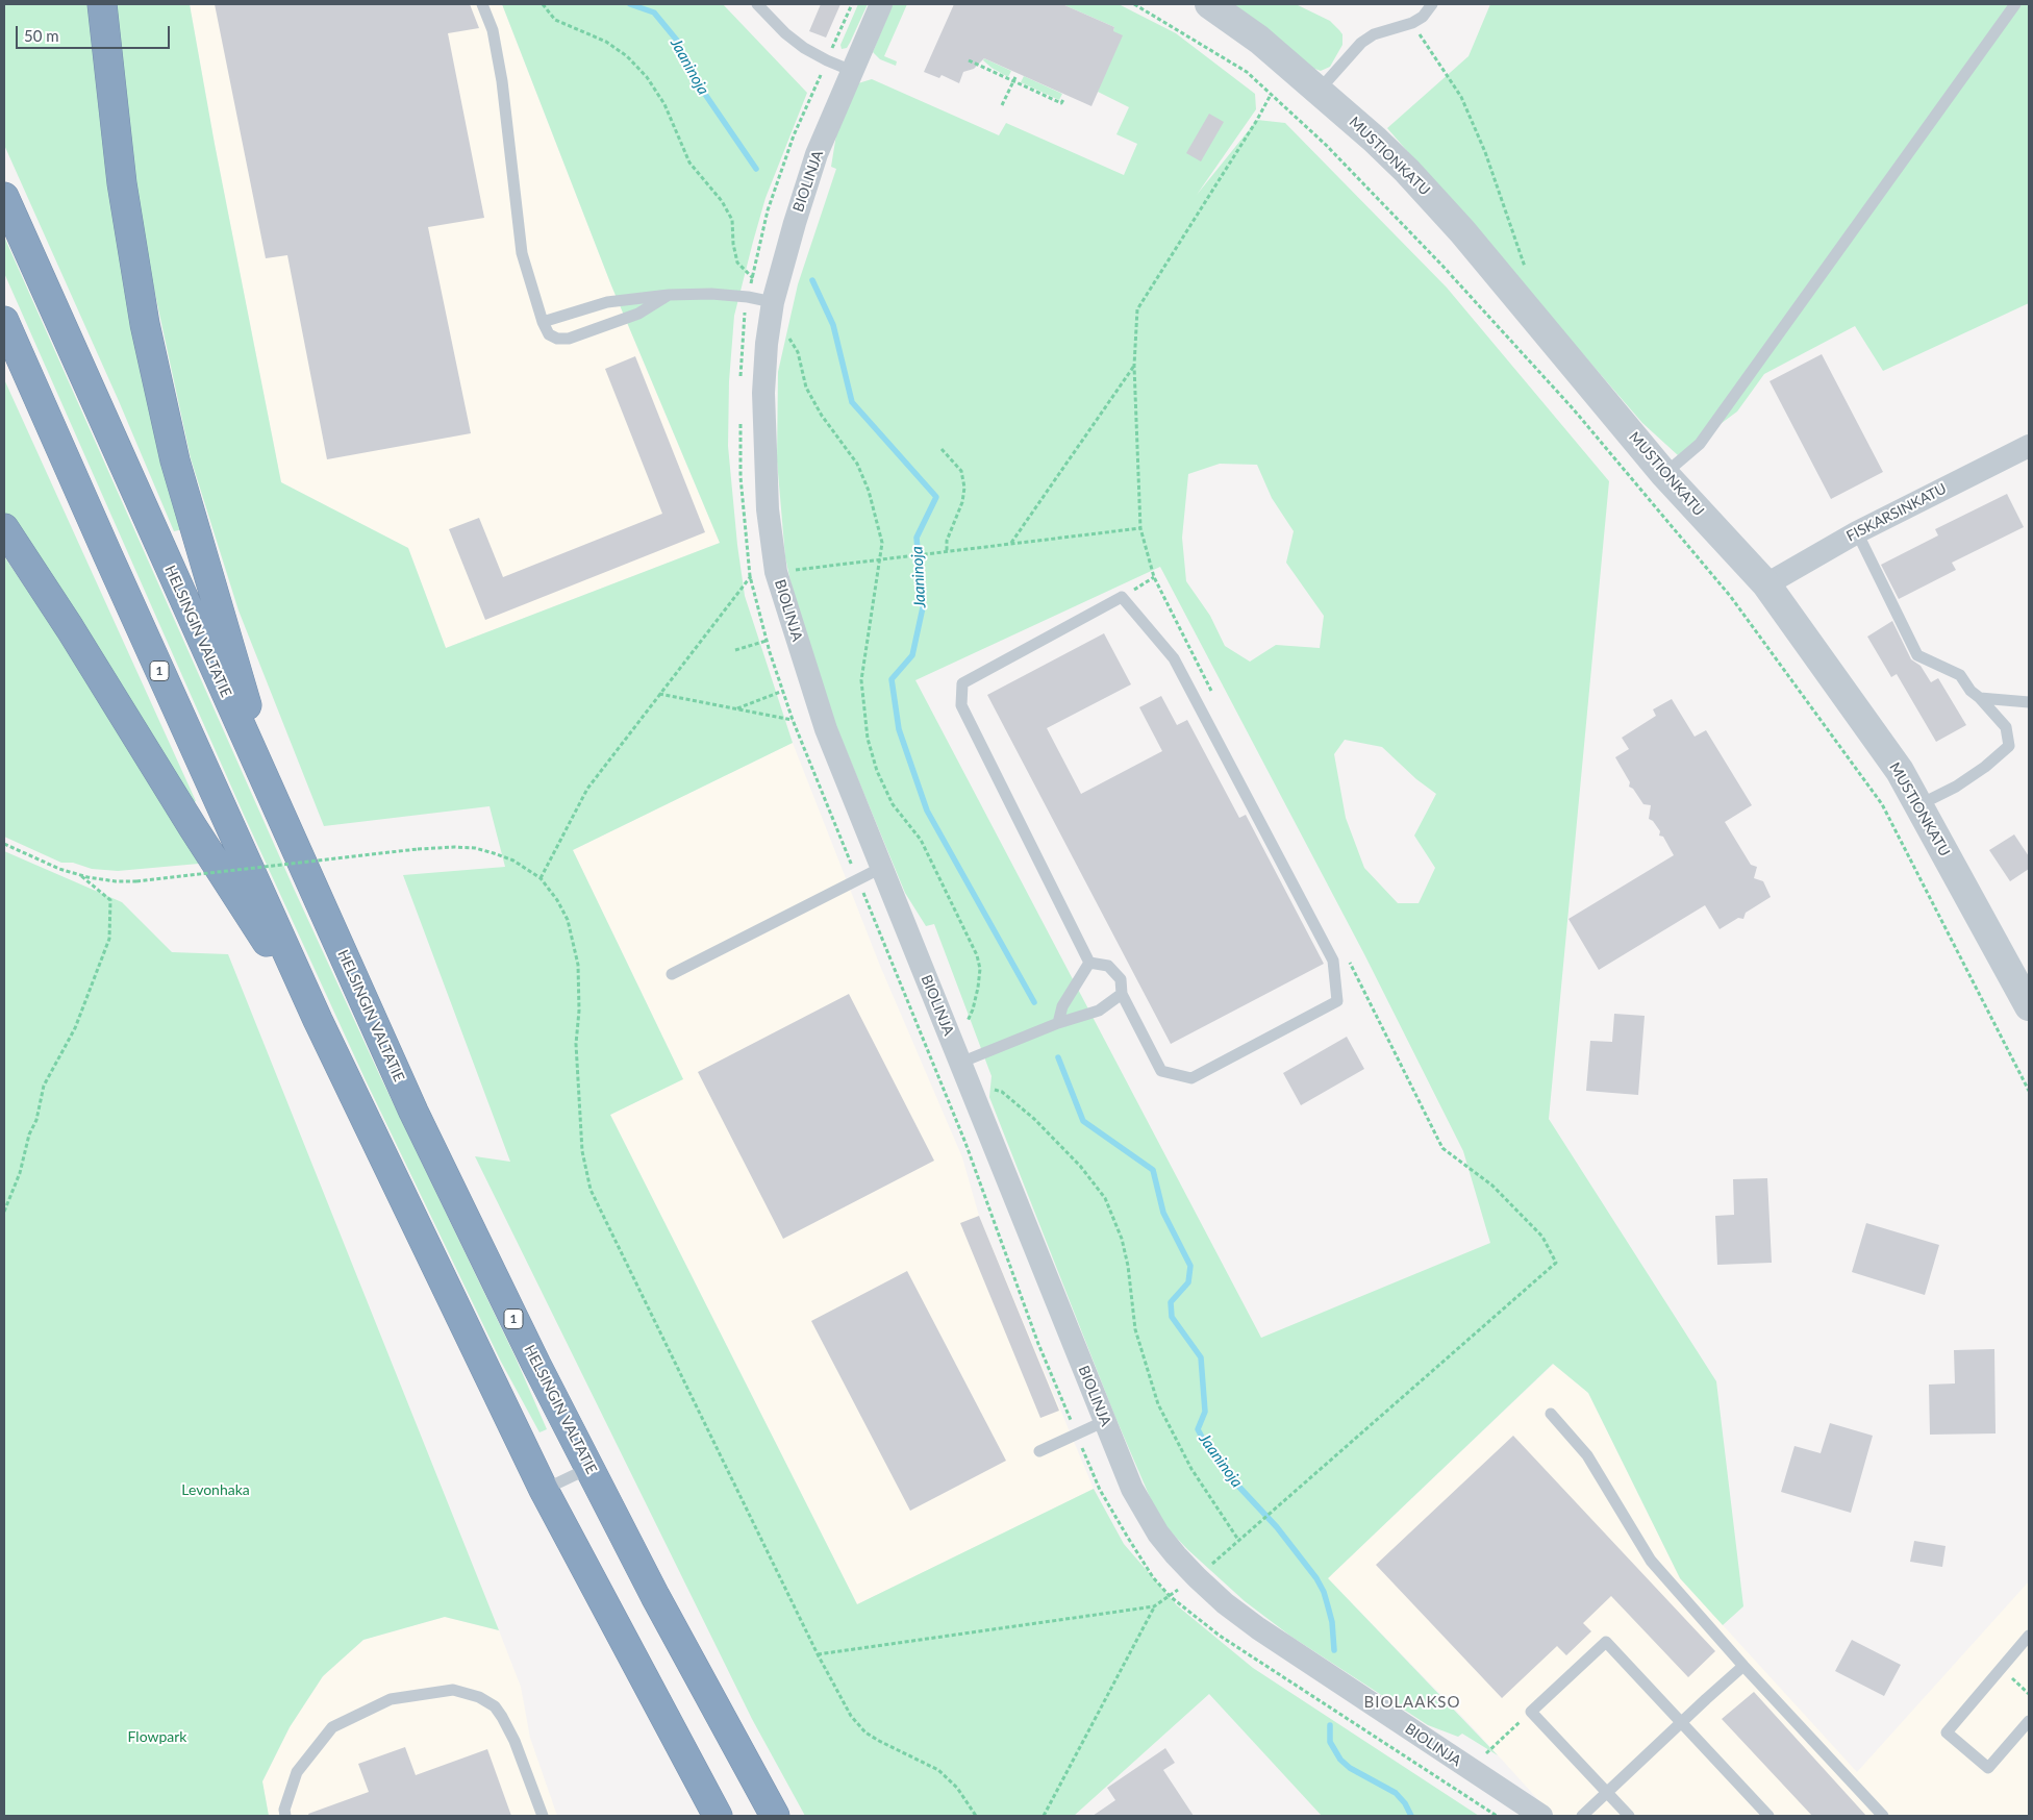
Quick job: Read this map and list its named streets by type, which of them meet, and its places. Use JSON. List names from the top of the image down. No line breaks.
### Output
{"streets":{"highway":["HELSINGIN VALTATIE","1"],"street":["MUSTIONKATU","BIOLINJA","FISKARSINKATU"]},"crossings":[["MUSTIONKATU","FISKARSINKATU"]],"districts":["BIOLAAKSO"],"water":["Jaaninoja"],"parks":["Levonhaka","Flowpark"],"scale_bar":"50 m"}
